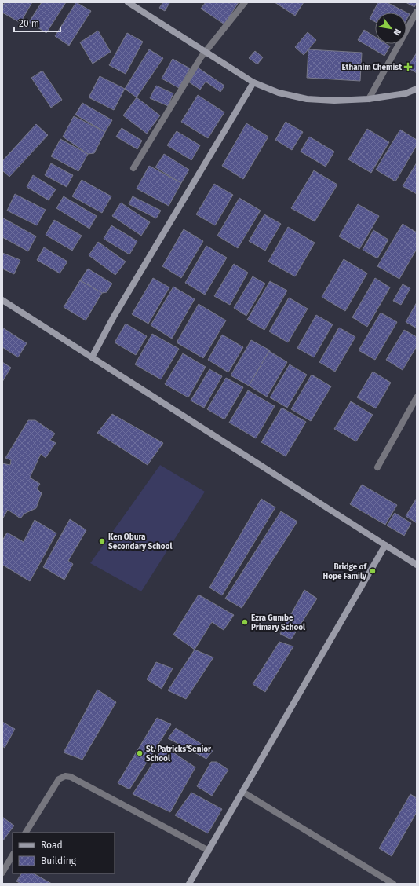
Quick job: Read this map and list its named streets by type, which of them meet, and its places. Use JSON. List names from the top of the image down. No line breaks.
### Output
{"places":{"health":["Ethanim Chemist"],"other":["Ken Obura Secondary School","Bridge of Hope Family","Ezra Gumbe Primary School","St. Patricks'Senior School"]},"legend":["Road","Building"],"scale_bar":"20 m","north":"bottom right"}
